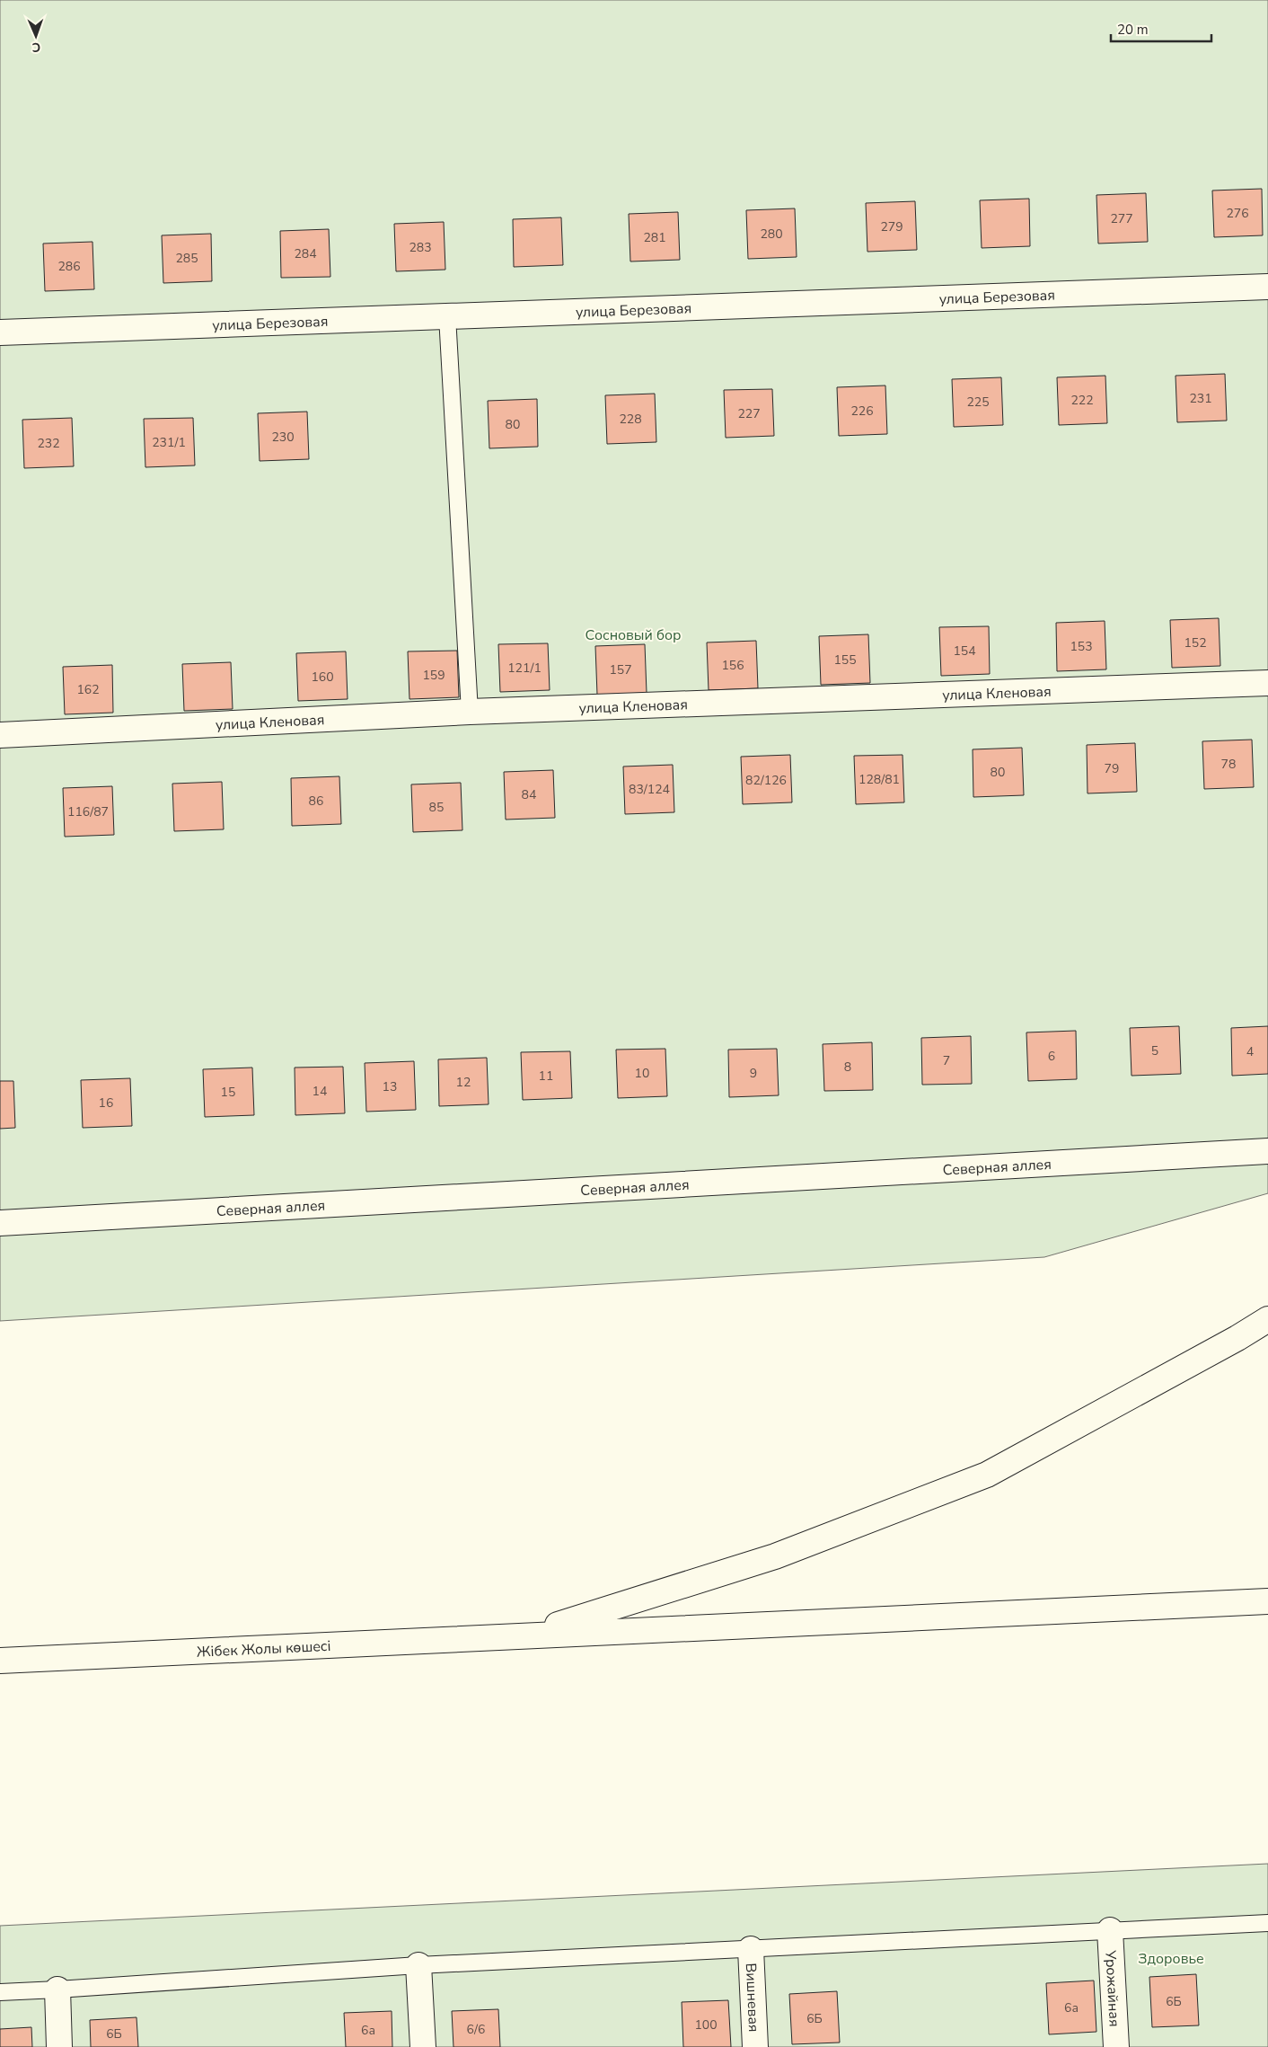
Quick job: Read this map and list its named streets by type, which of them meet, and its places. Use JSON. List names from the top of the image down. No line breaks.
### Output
{"streets":{"main road":["улица Березовая","улица Кленовая","Северная аллея","Жібек Жолы көшесі","Урожайная","Вишневая"]},"parks":["Сосновый бор","Здоровье"],"house_numbers":["276","277","279","280","281","283","284","285","286","231","222","225","226","227","228","80","230","231/1","232","152","153","154","155","156","121/1","157","159","160","162","78","79","80","128/81","82/126","83/124","84","86","85","116/87","5","4","6","7","8","10","9","11","12","13","14","15","16","6Б","6а","6Б","100","6/6","6а","6Б"],"scale_bar":"20 m","north":"bottom"}
